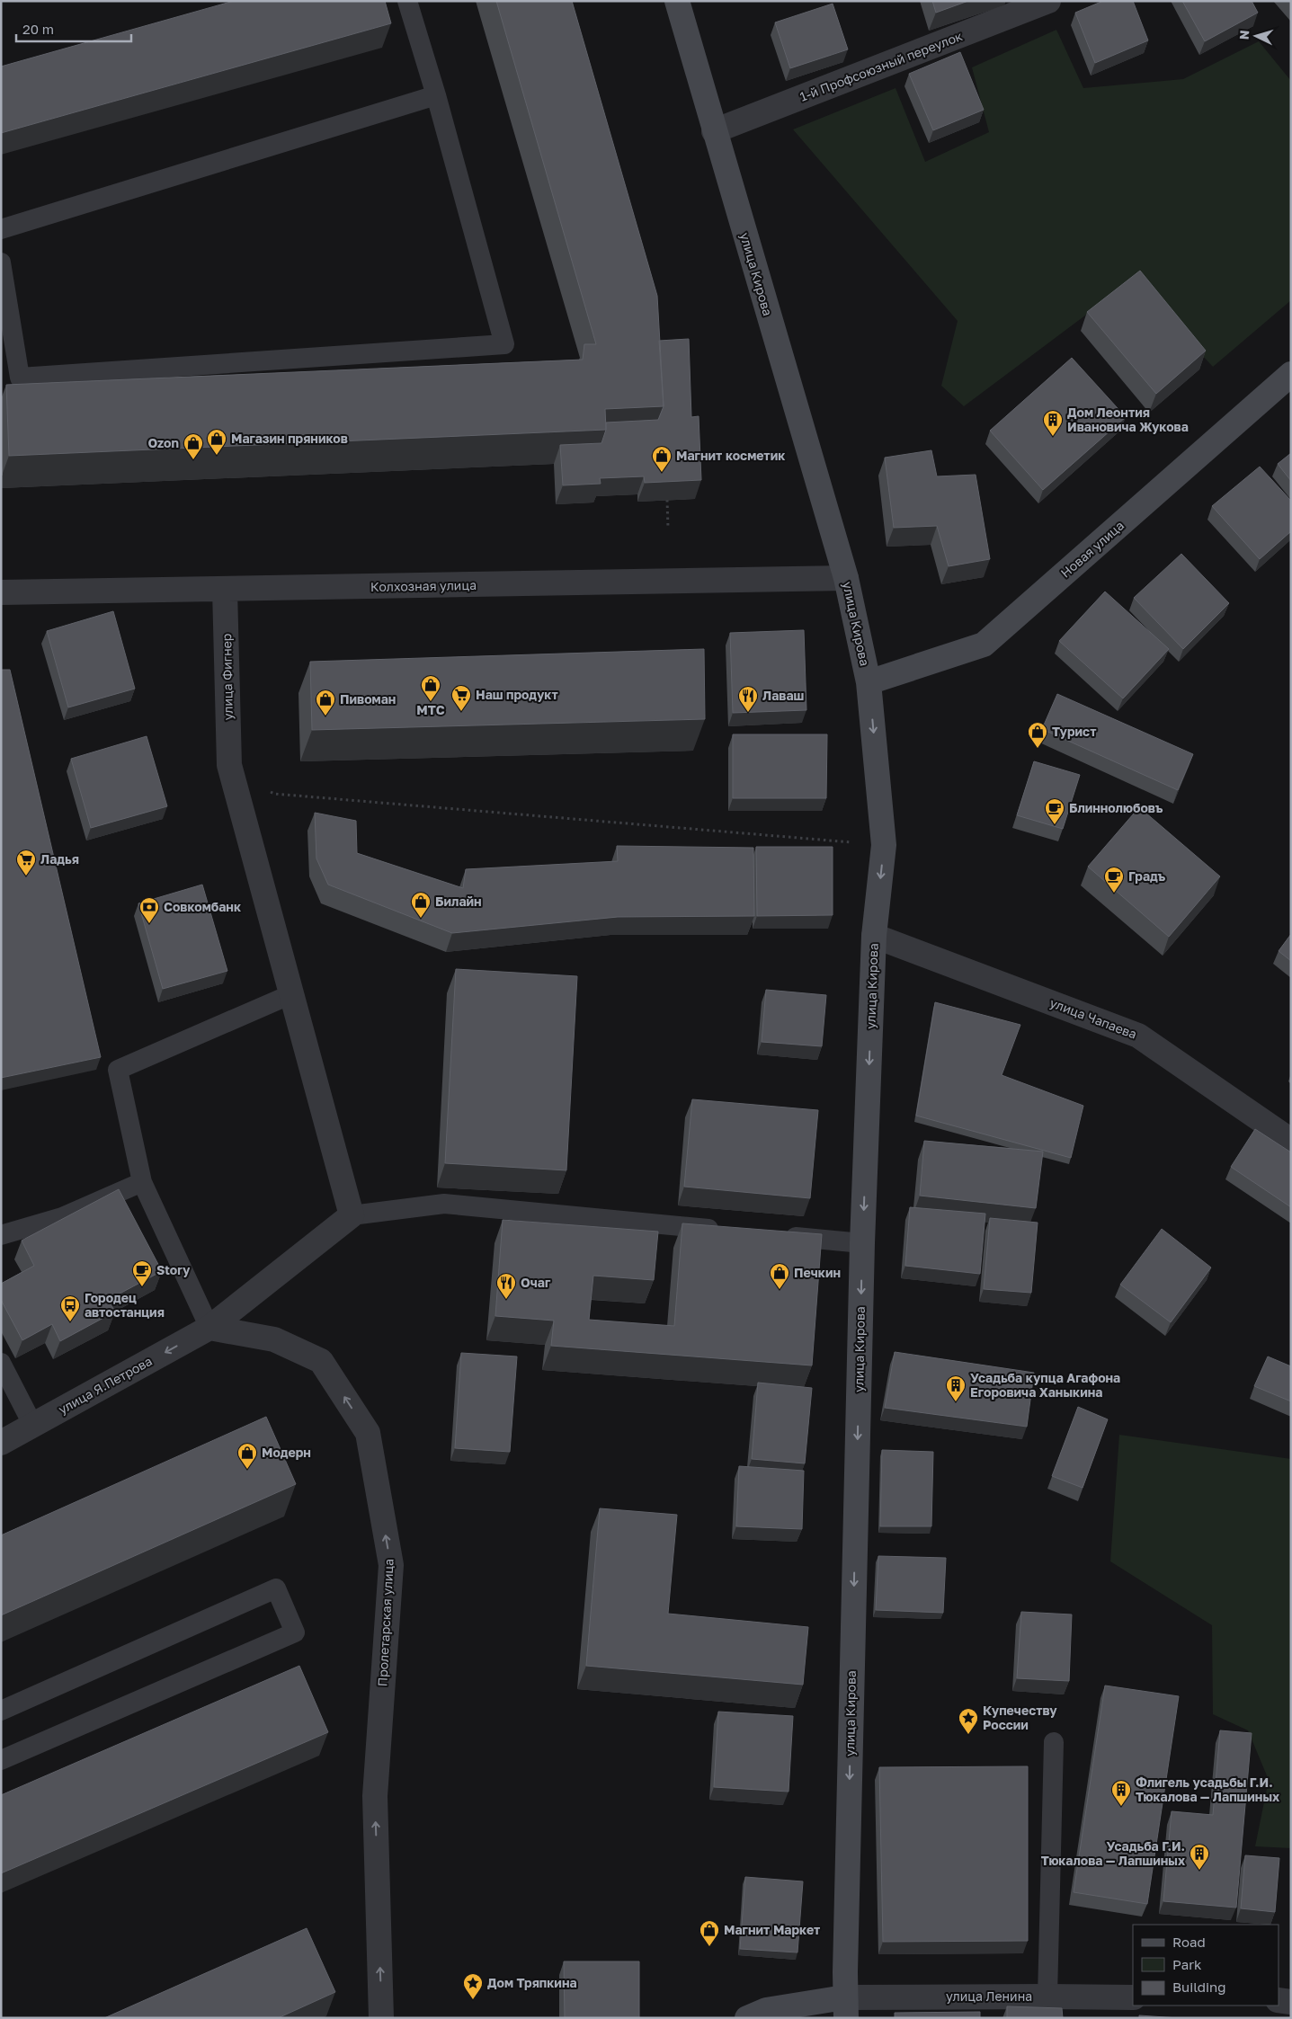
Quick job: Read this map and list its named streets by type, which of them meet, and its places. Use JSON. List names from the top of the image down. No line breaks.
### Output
{"streets":{"street":["1-й Профсоюзный переулок","улица Кирова","Новая улица","Колхозная улица","улица Фигнер","улица Чапаева","улица Я.Петрова","Пролетарская улица","улица Ленина"]},"crossings":[["1-й Профсоюзный переулок","улица Кирова"],["улица Кирова","Новая улица"],["улица Кирова","Колхозная улица"],["улица Кирова","улица Чапаева"],["улица Кирова","улица Ленина"],["Колхозная улица","улица Фигнер"],["улица Фигнер","улица Я.Петрова"],["улица Я.Петрова","Пролетарская улица"]],"one_way":["улица Кирова","улица Я.Петрова","Пролетарская улица"],"places":{"building":["Дом Леонтия Ивановича Жукова","Усадьба купца Агафона Егоровича Ханыкина","Флигель усадьбы Г.И. Тюкалова — Лапшиных","Усадьба Г.И. Тюкалова — Лапшиных"],"shop":["Магазин пряников","Ozon","Магнит косметик","МТС","Пивоман","Турист","Билайн","Печкин","Модерн","Магнит Маркет"],"supermarket":["Наш продукт","Ладья"],"restaurant":["Лаваш","Очаг"],"cafe":["Блиннолюбовъ","Градъ","Story"],"bank":["Совкомбанк"],"bus stop":["Городец автостанция"],"place":["Купечеству России","Дом Тряпкина"]},"legend":["Road","Park","Building"],"scale_bar":"20 m","north":"left"}
